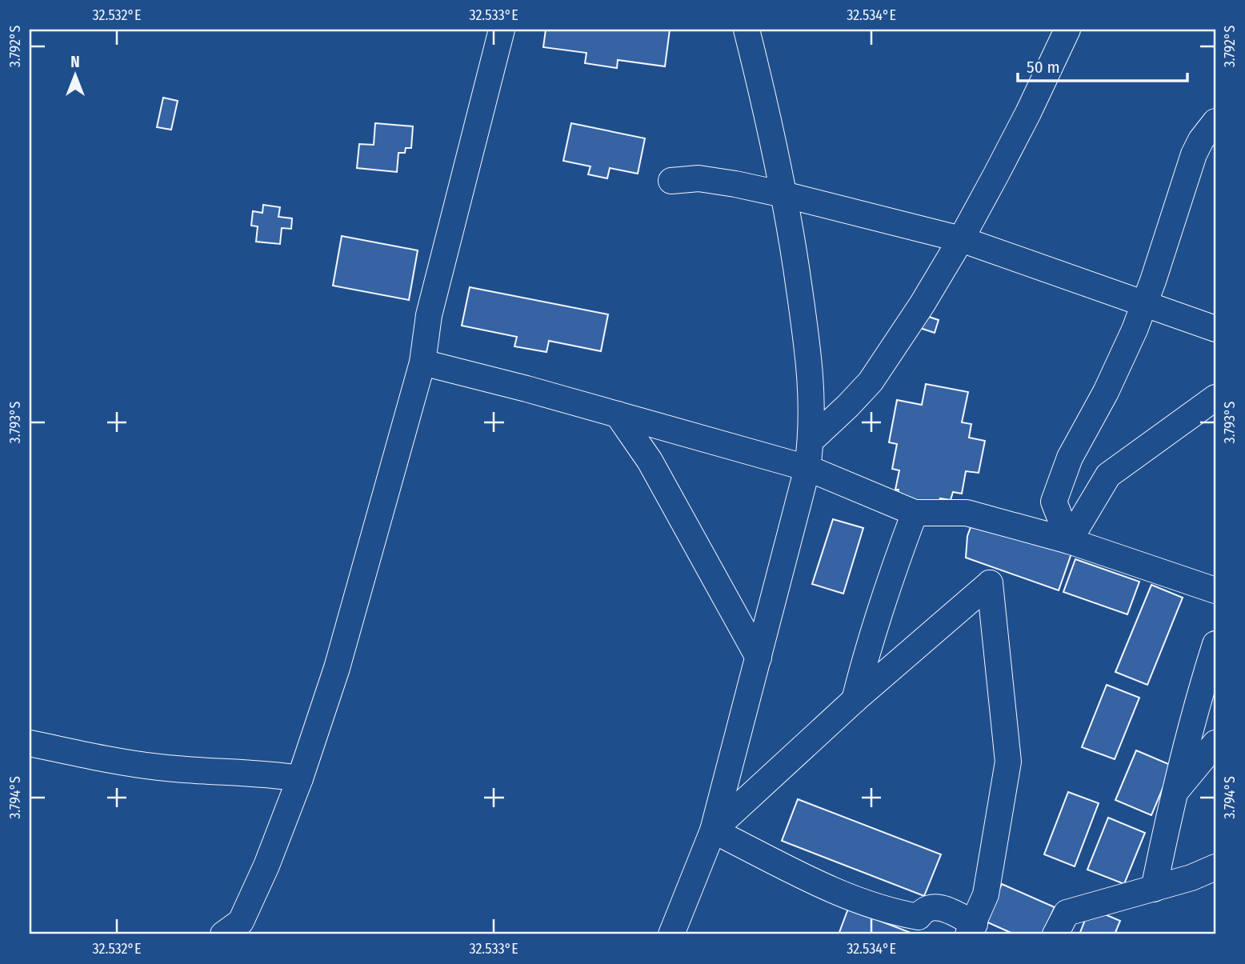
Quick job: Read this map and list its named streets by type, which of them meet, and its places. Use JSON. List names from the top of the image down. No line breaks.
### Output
{"scale_bar":"50 m","north":"top","coordinates":["32.532°E","32.533°E","32.534°E","3.792°S","3.793°S","3.794°S"]}
